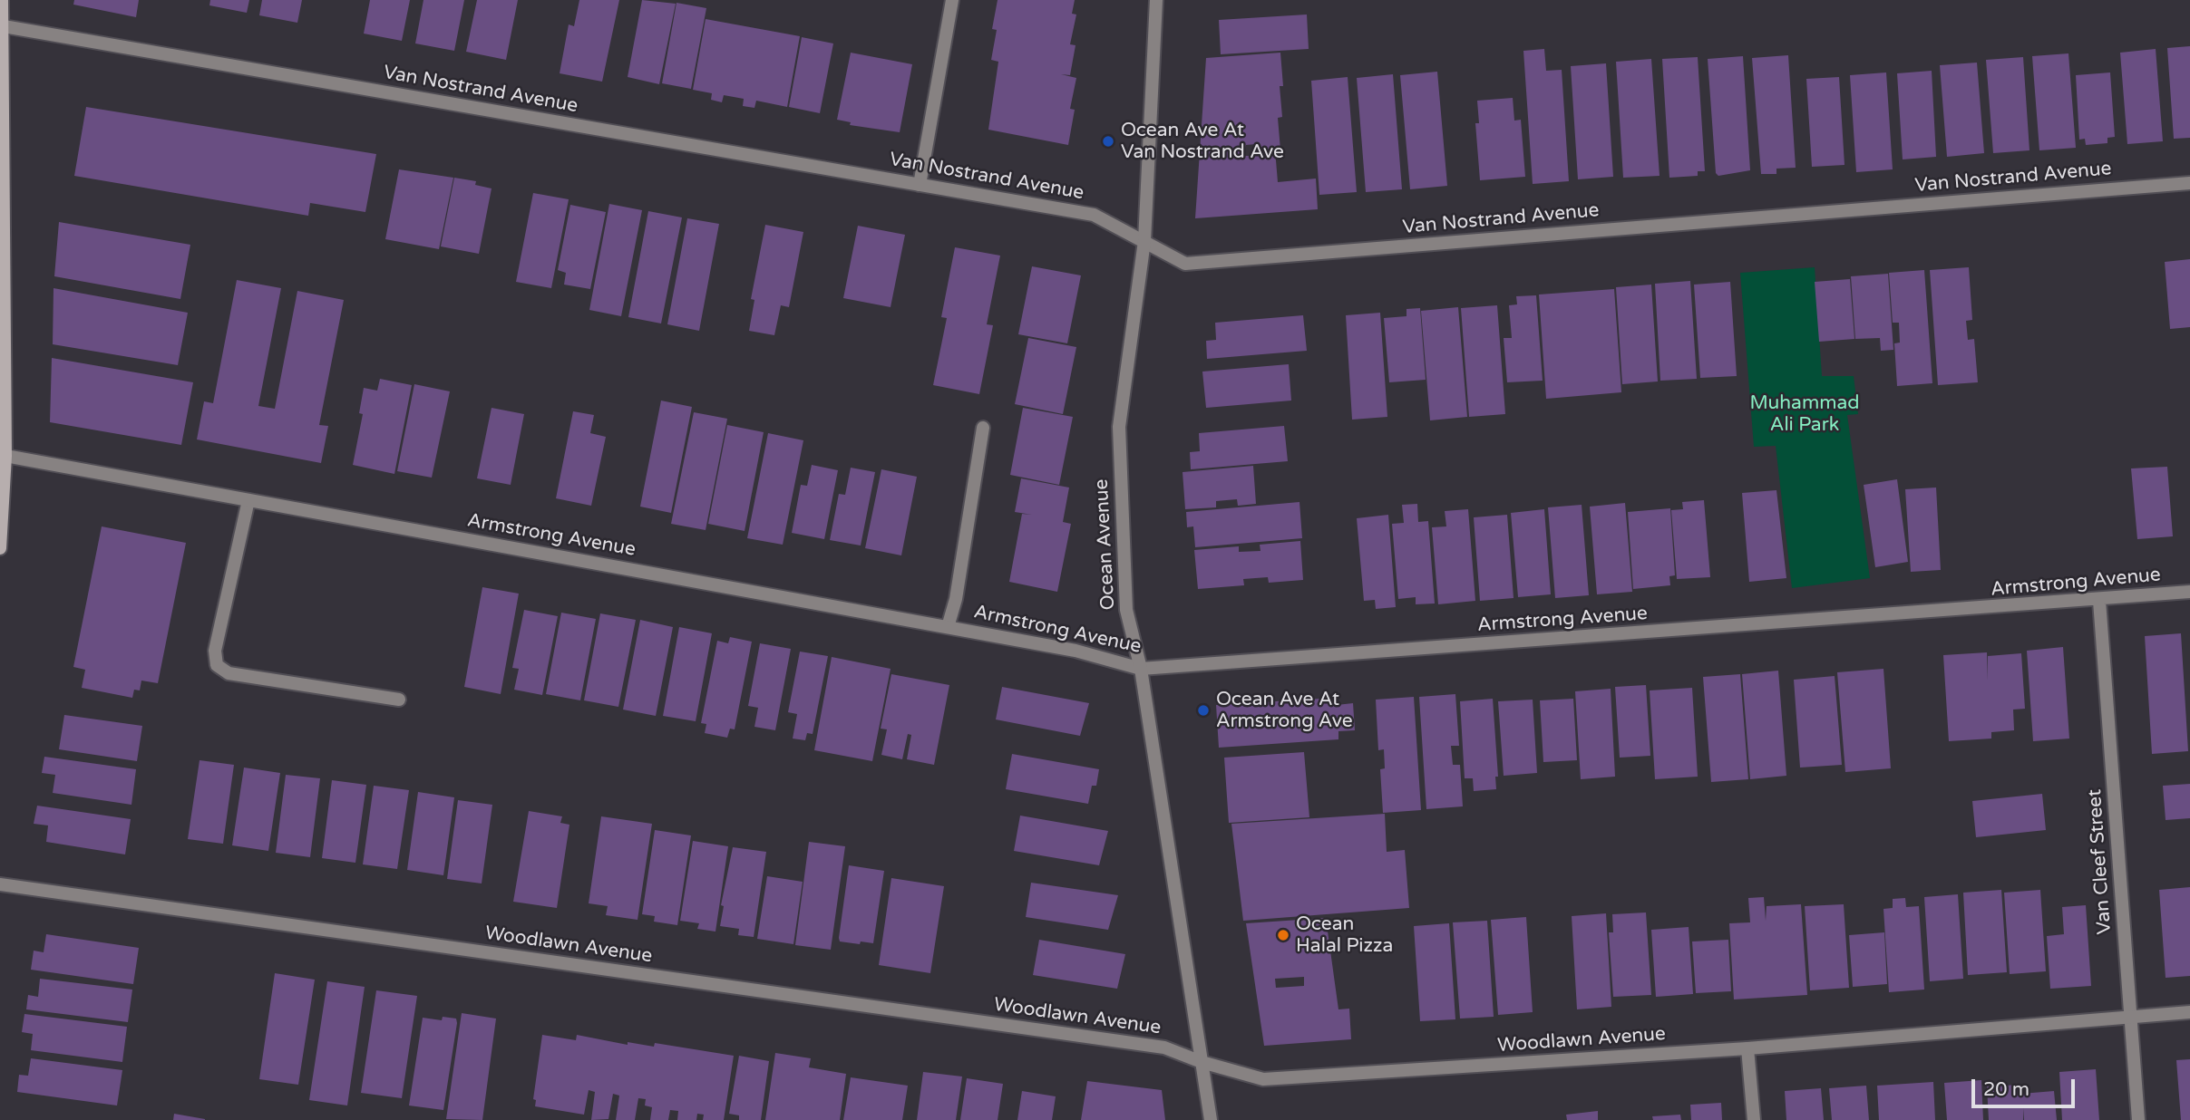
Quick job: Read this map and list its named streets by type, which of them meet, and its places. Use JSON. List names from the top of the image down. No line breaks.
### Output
{"streets":{"street":["Van Nostrand Avenue","Armstrong Avenue","Ocean Avenue","Van Cleef Street","Woodlawn Avenue"]},"crossings":[["Van Nostrand Avenue","Ocean Avenue"],["Armstrong Avenue","Ocean Avenue"],["Armstrong Avenue","Van Cleef Street"],["Ocean Avenue","Woodlawn Avenue"],["Van Cleef Street","Woodlawn Avenue"]],"parks":["Muhammad Ali Park"],"places":["Ocean Ave At Van Nostrand Ave","Ocean Ave At Armstrong Ave","Ocean Halal Pizza"],"scale_bar":"20 m"}
